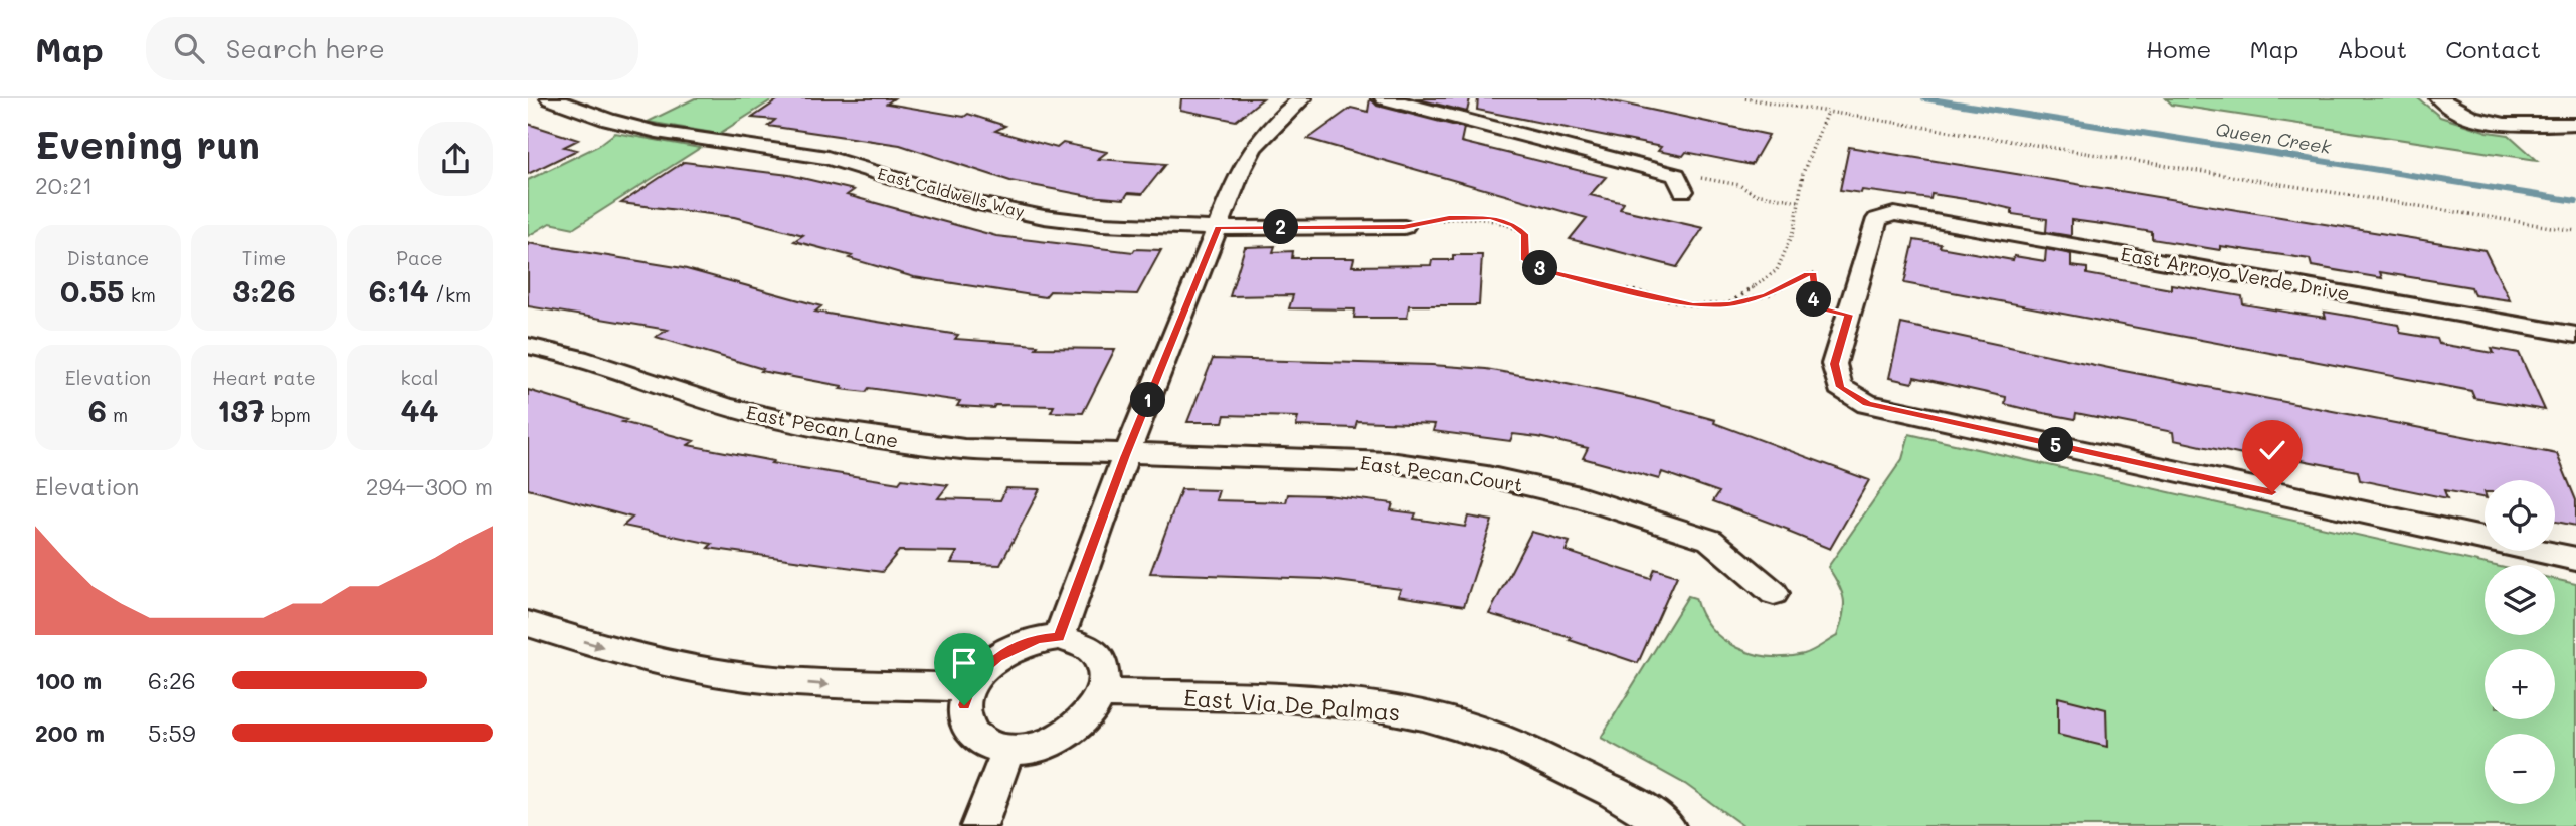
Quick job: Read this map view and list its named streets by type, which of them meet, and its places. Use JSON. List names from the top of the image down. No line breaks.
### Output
{"streets":{"street":["East Caldwells Way","East Arroyo Verde Drive","East Pecan Lane","East Pecan Court","East Via De Palmas"]},"crossings":[["East Pecan Lane","East Pecan Court"]],"water":["Queen Creek"],"page":{"header":"Map","search":"Search here","nav":["Home","Map","About","Contact"],"heading":["Evening run","20:21"],"pins":["2","3","4","1","5"],"stats":[["Distance","0.55 km"],["Time","3:26"],["Pace","6:14 /km"],["Elevation","6 m"],["Heart rate","137 bpm"],["kcal","44"]],"chart":["Elevation","294–300 m"],"map_buttons":["+","−"],"list":[{"name":"100 m","note":"6:26"},{"name":"200 m","note":"5:59"}]}}
